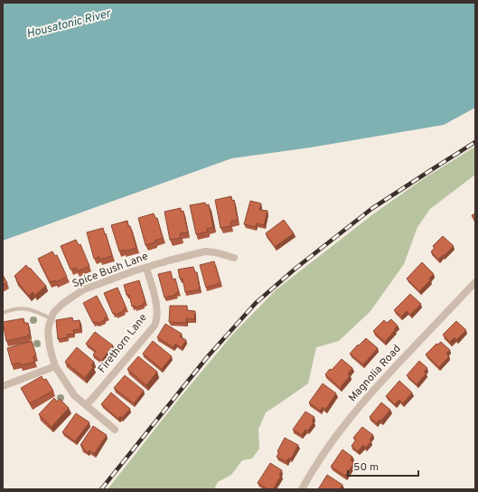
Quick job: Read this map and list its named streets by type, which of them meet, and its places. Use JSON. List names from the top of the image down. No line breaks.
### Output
{"streets":{"street":["Spice Bush Lane","Firethorn Lane","Magnolia Road"]},"crossings":[["Spice Bush Lane","Firethorn Lane"]],"water":["Housatonic River"],"scale_bar":"50 m"}
